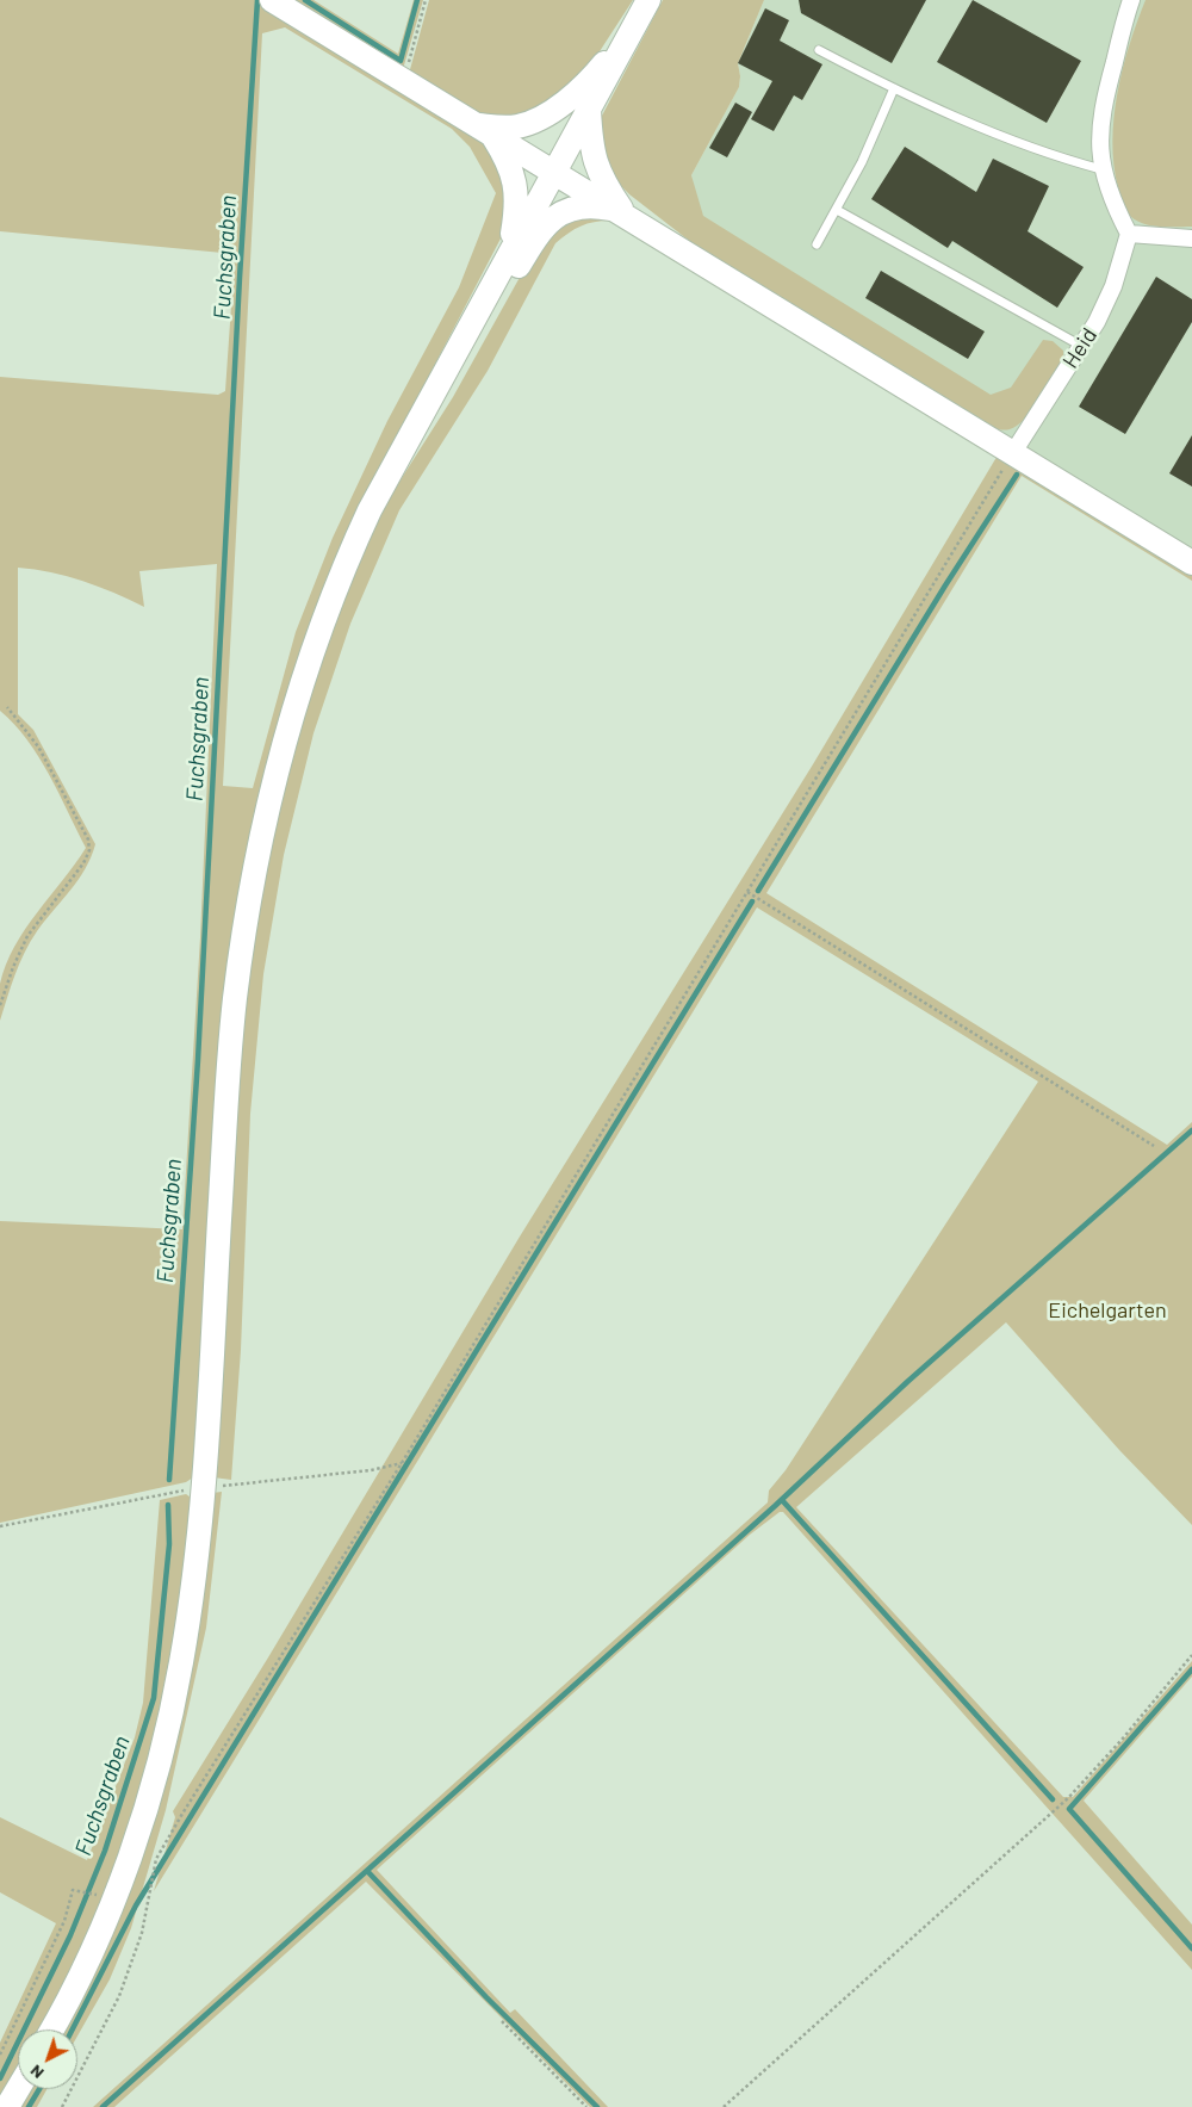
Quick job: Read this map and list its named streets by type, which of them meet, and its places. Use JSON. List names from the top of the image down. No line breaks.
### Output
{"streets":{"street":["Heid"]},"water":["Fuchsgraben"],"parks":["Eichelgarten"],"north":"bottom left"}
